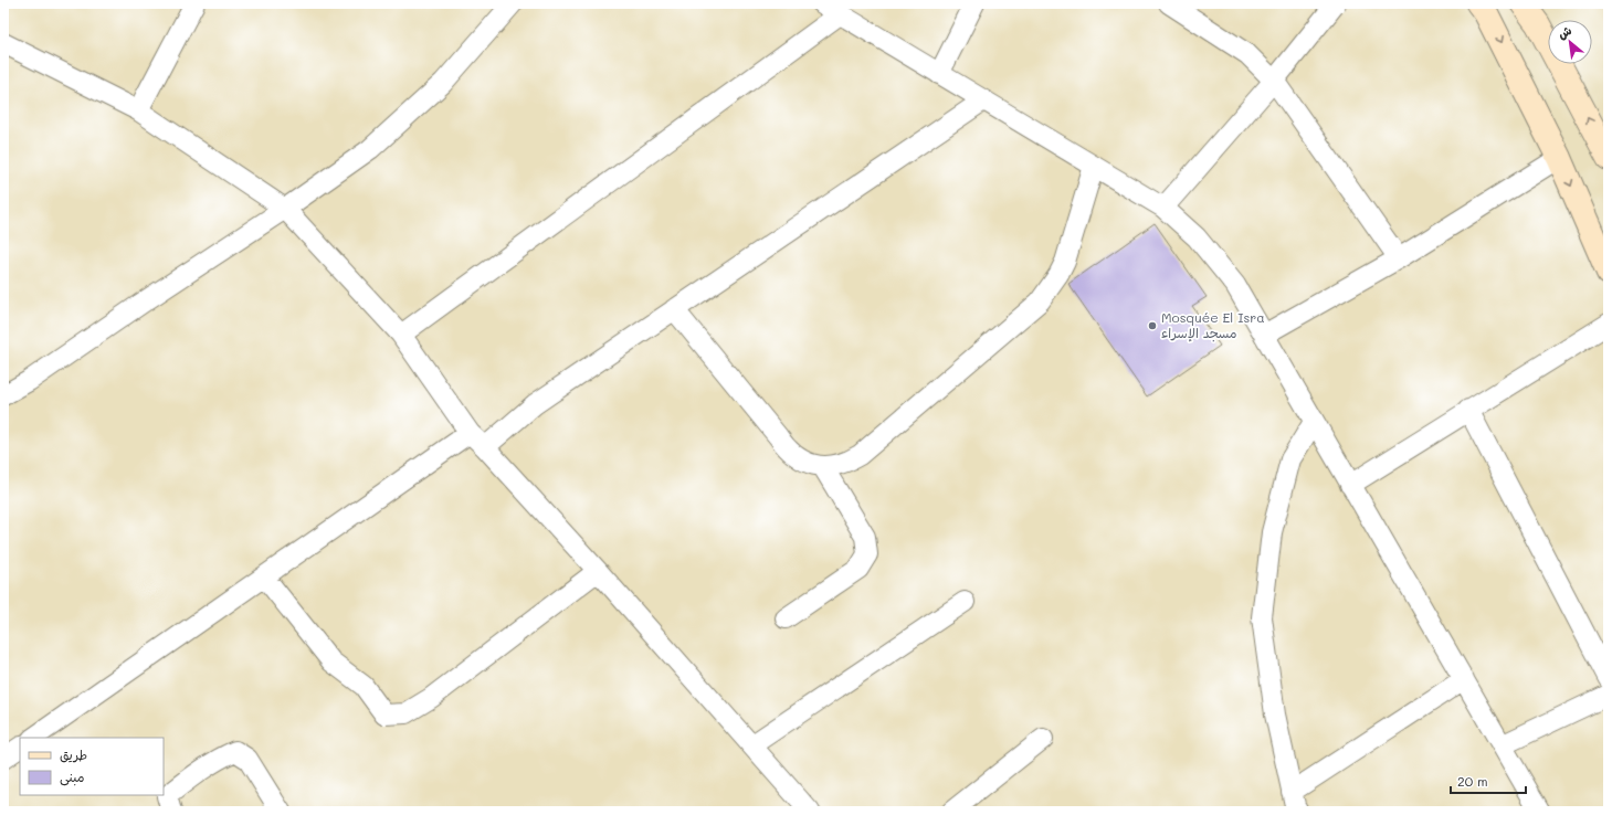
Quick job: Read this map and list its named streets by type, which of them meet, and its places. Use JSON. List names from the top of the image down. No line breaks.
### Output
{"places":["Mosquée El Isra مسجد الإسراء"],"legend":["طريق","مبنى"],"scale_bar":"20 m","north":"top left"}
